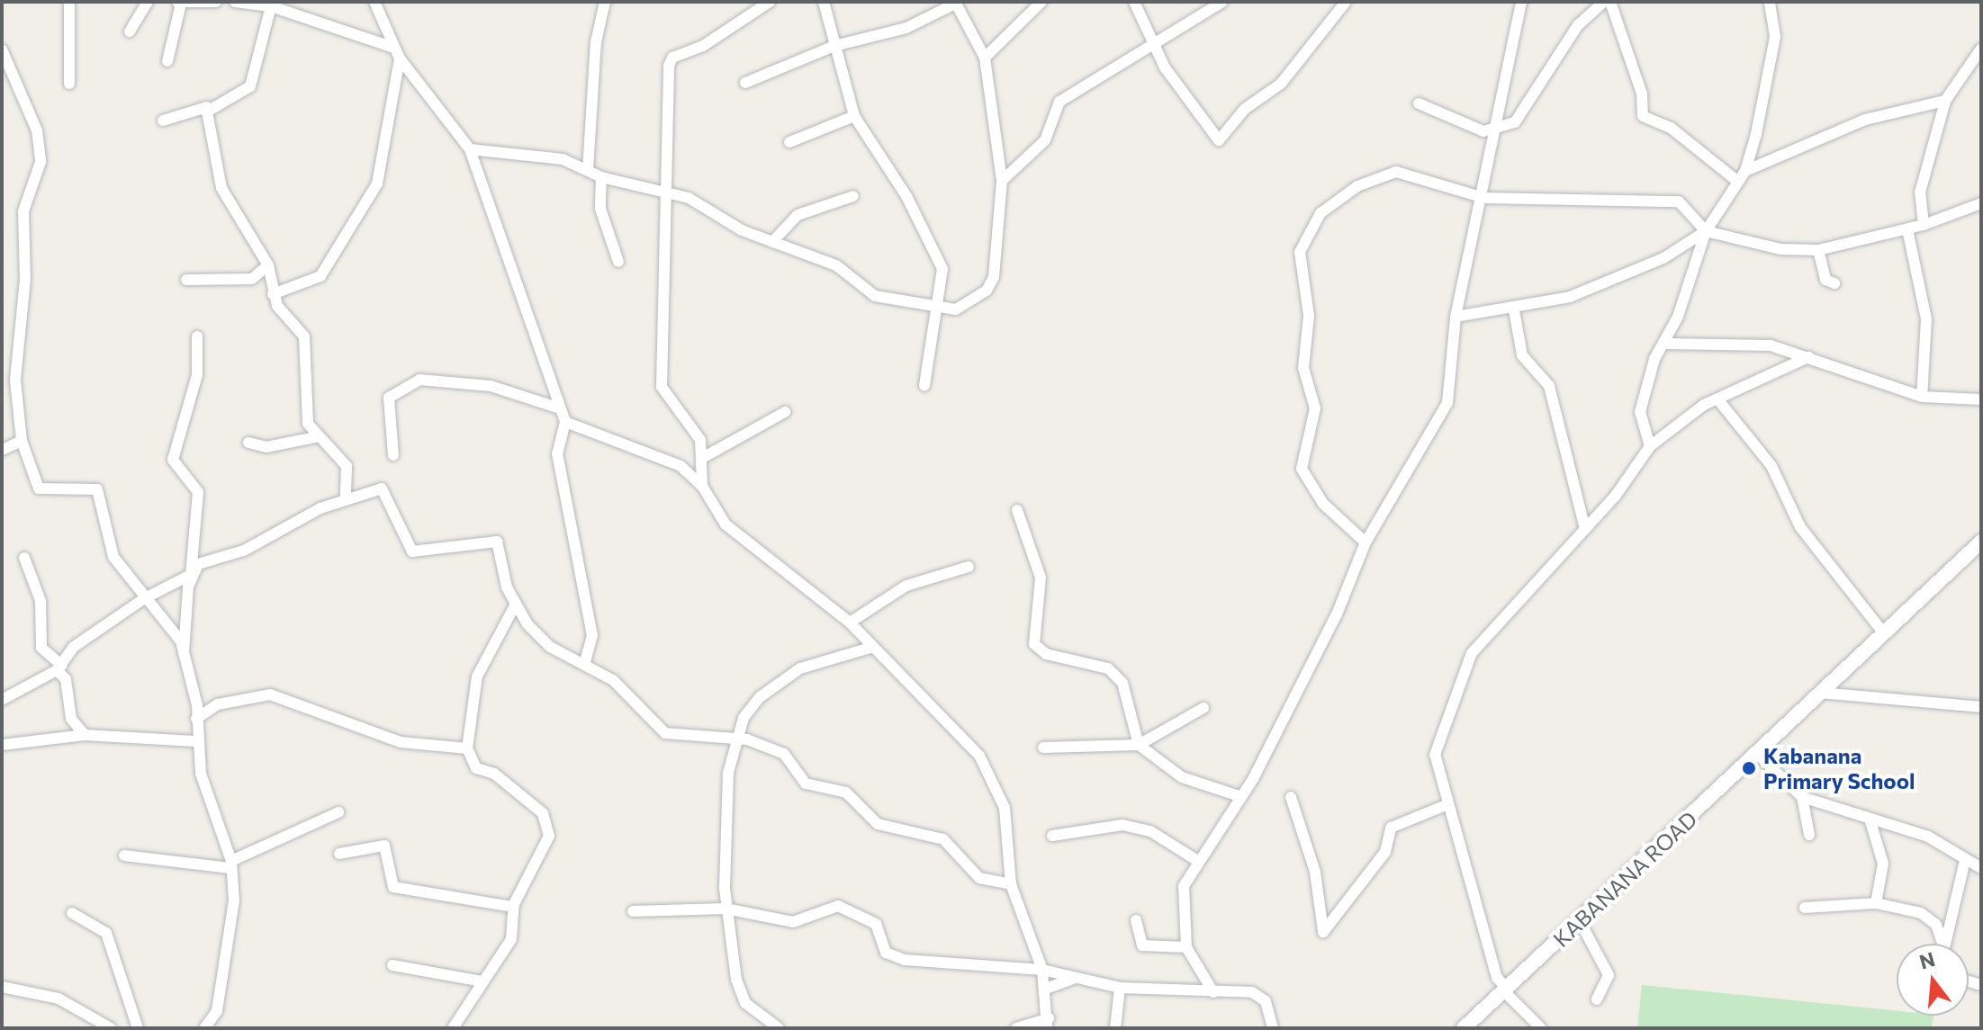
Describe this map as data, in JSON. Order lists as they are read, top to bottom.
{
  "streets": {
    "street": ["KABANANA ROAD"]
  },
  "places": ["Kabanana Primary School"],
  "north": "top"
}
